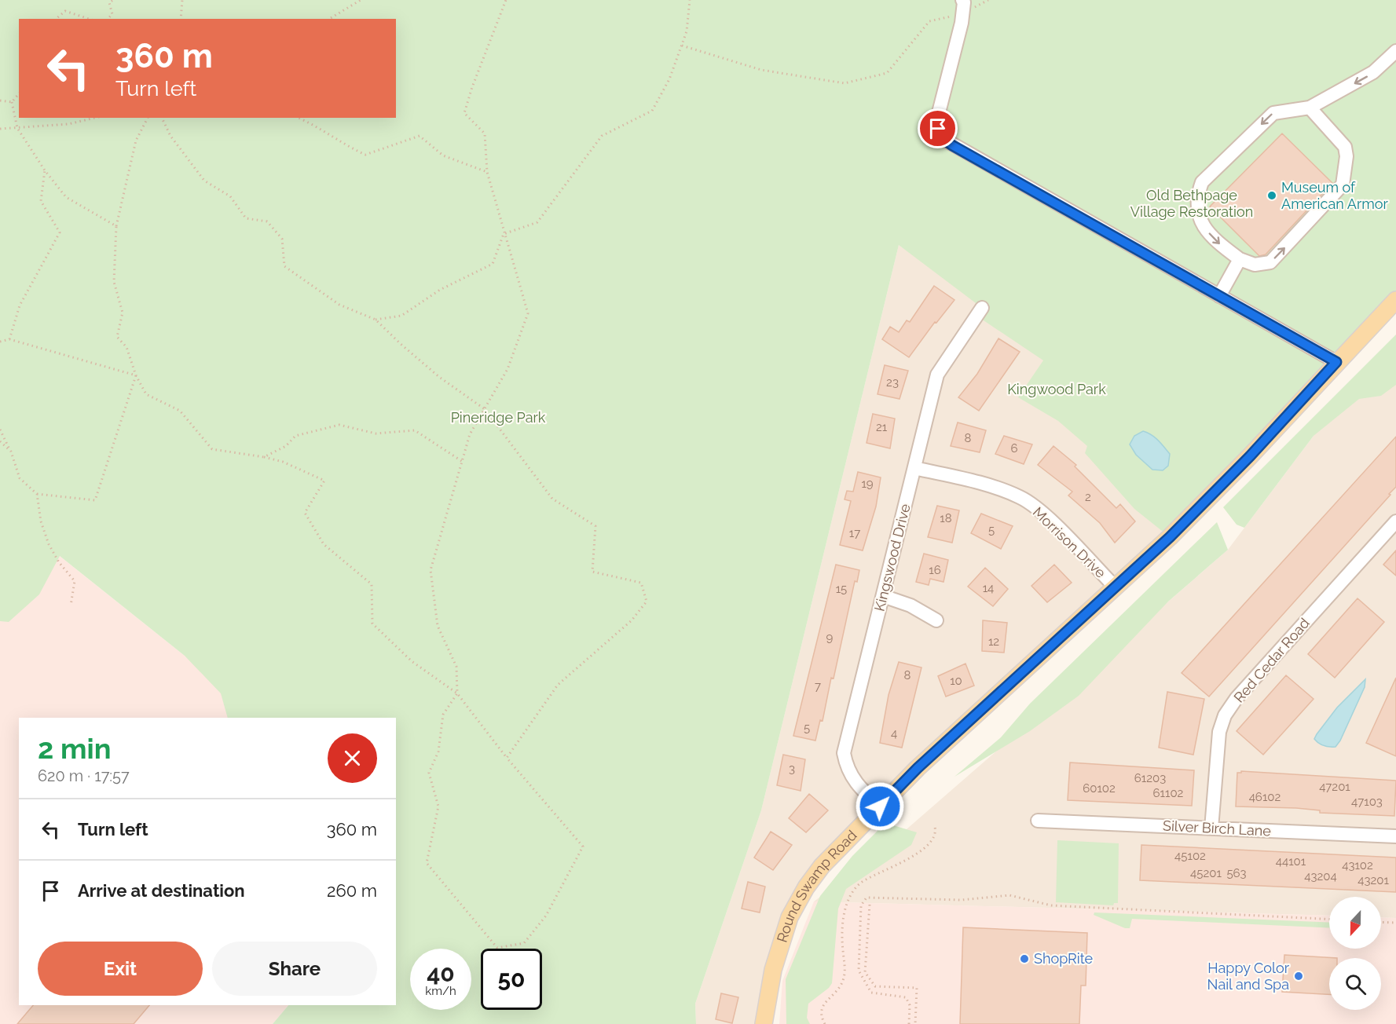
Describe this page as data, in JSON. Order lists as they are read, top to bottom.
{
  "streets": {
    "main road": ["Round Swamp Road"],
    "street": [
      "Morrison Drive",
      "Kingswood Drive",
      "Red Cedar Road",
      "Silver Birch Lane"
    ]
  },
  "crossings": [
    ["Morrison Drive", "Kingswood Drive"],
    ["Morrison Drive", "Round Swamp Road"],
    ["Kingswood Drive", "Round Swamp Road"],
    ["Red Cedar Road", "Silver Birch Lane"]
  ],
  "parks": ["Old Bethpage Village Restoration", "Kingwood Park", "Pineridge Park"],
  "places": ["Museum of American Armor", "ShopRite", "Happy Color Nail and Spa"],
  "house_numbers": [
    "23",
    "21",
    "8",
    "6",
    "19",
    "2",
    "18",
    "5",
    "17",
    "16",
    "14",
    "15",
    "9",
    "12",
    "8",
    "10",
    "7",
    "5",
    "4",
    "3",
    "61203",
    "47201",
    "60102",
    "61102",
    "46102",
    "47103",
    "45102",
    "44101",
    "43102",
    "45201",
    "563",
    "43204",
    "43201"
  ],
  "north": "bottom",
  "page": {
    "turn": ["360 m", "Turn left"],
    "heading": ["2 min", "620 m · 17:57"],
    "list": [
      {
        "name": "Turn left",
        "value": "360 m"
      },
      {
        "name": "Arrive at destination",
        "value": "260 m"
      }
    ],
    "buttons": ["Exit", "Share"],
    "speed": "40 km/h",
    "limit": "50"
  }
}
